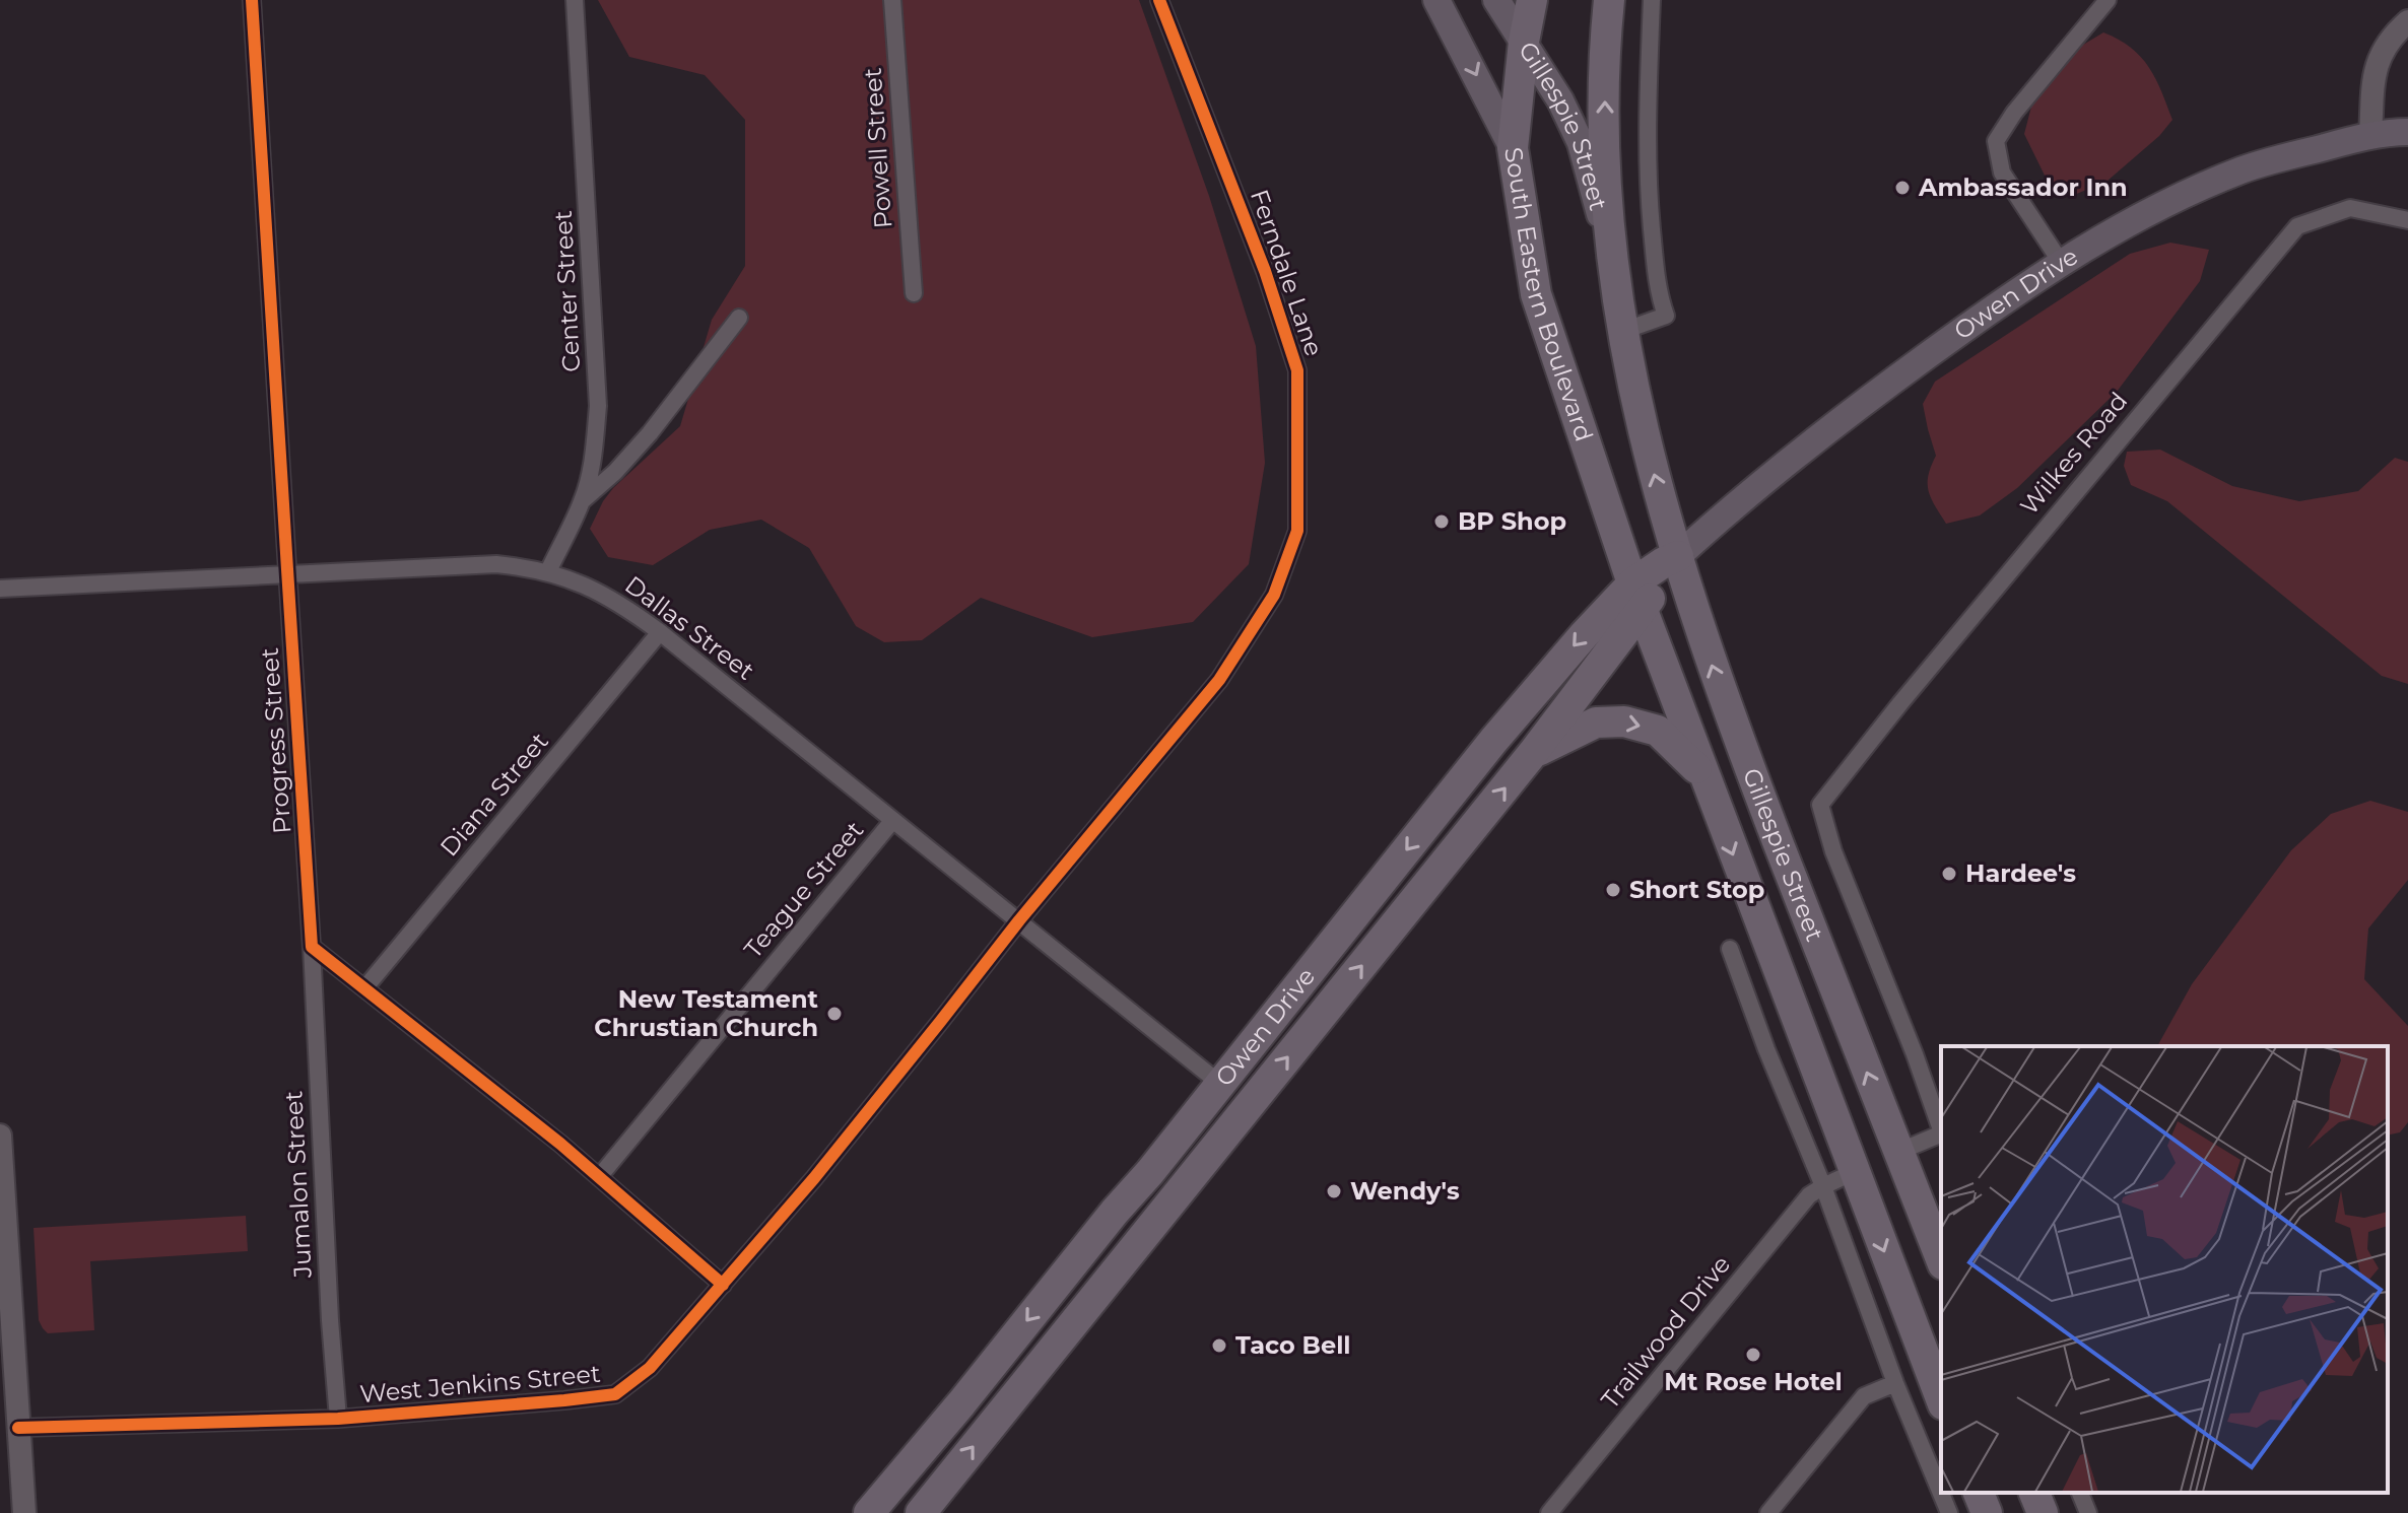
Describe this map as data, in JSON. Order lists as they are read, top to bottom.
{
  "streets": {
    "highway": ["Gillespie Street", "Owen Drive", "South Eastern Boulevard"],
    "street": [
      "Powell Street",
      "Ferndale Lane",
      "Center Street",
      "Wilkes Road",
      "Dallas Street",
      "Progress Street",
      "Diana Street",
      "Teague Street",
      "Jumalon Street",
      "Trailwood Drive",
      "West Jenkins Street"
    ]
  },
  "crossings": [
    ["Gillespie Street", "Owen Drive"],
    ["Gillespie Street", "South Eastern Boulevard"],
    ["Gillespie Street", "Wilkes Road"],
    ["Gillespie Street", "Trailwood Drive"],
    ["Ferndale Lane", "Dallas Street"],
    ["Ferndale Lane", "West Jenkins Street"],
    ["Center Street", "Dallas Street"],
    ["Owen Drive", "South Eastern Boulevard"],
    ["Owen Drive", "Dallas Street"],
    ["Dallas Street", "Progress Street"],
    ["Dallas Street", "Diana Street"],
    ["Dallas Street", "Teague Street"],
    ["Dallas Street", "West Jenkins Street"],
    ["Progress Street", "Jumalon Street"],
    ["Jumalon Street", "West Jenkins Street"]
  ],
  "places": [
    "Ambassador Inn",
    "BP Shop",
    "Hardee's",
    "Short Stop",
    "New Testament Chrustian Church",
    "Wendy's",
    "Taco Bell",
    "Mt Rose Hotel"
  ]
}
